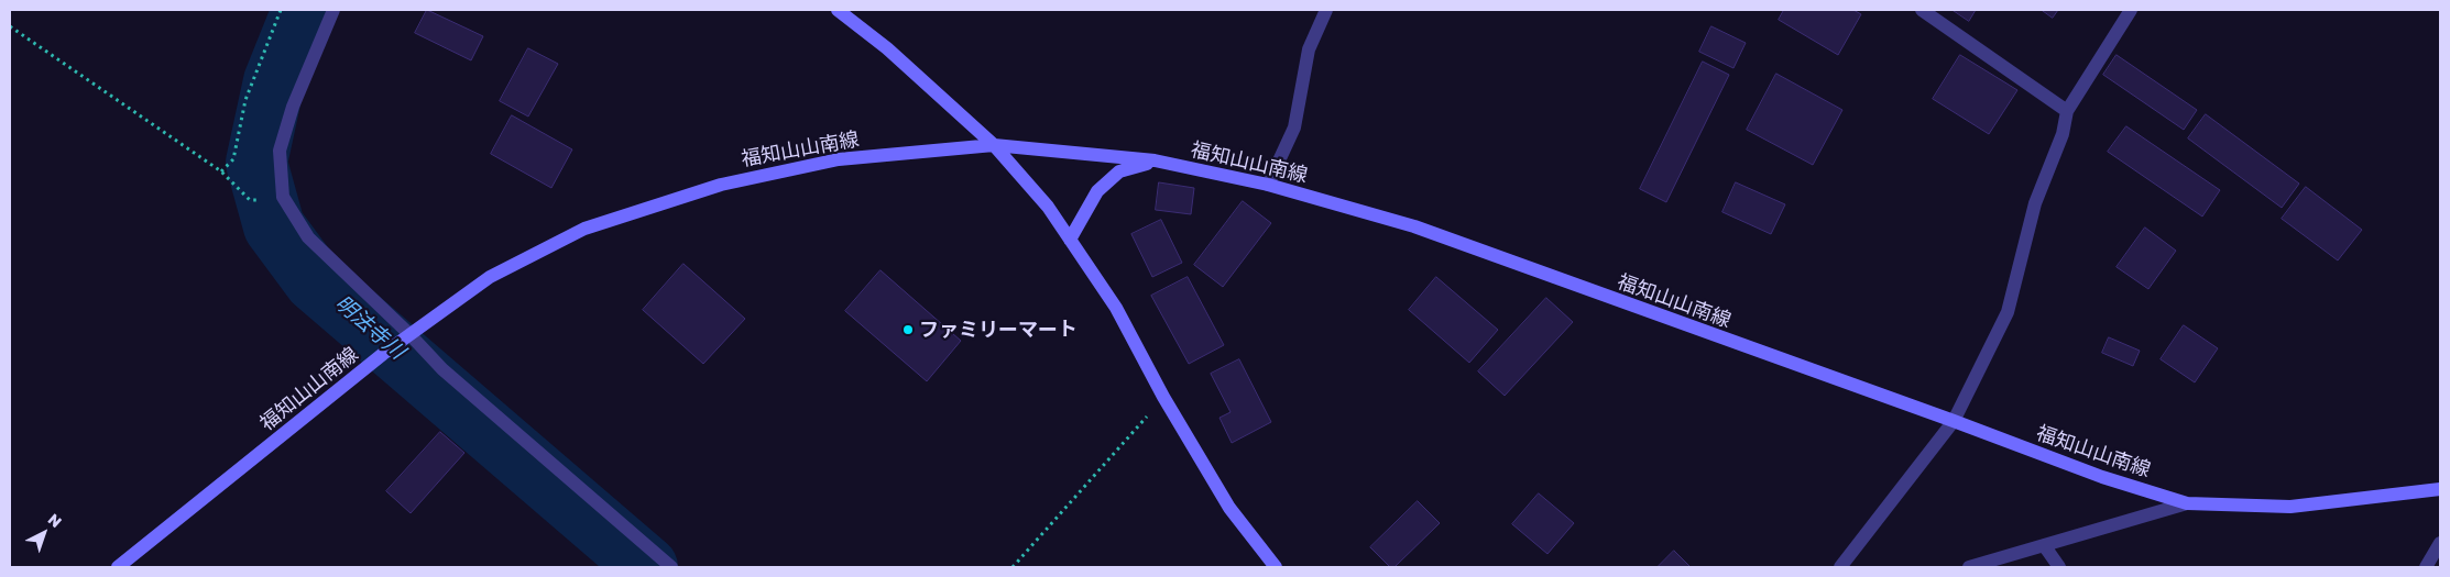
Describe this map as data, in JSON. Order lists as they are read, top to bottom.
{
  "streets": {
    "main road": ["福知山山南線"]
  },
  "water": ["明法寺川"],
  "places": ["ファミリーマート"],
  "north": "top right"
}
